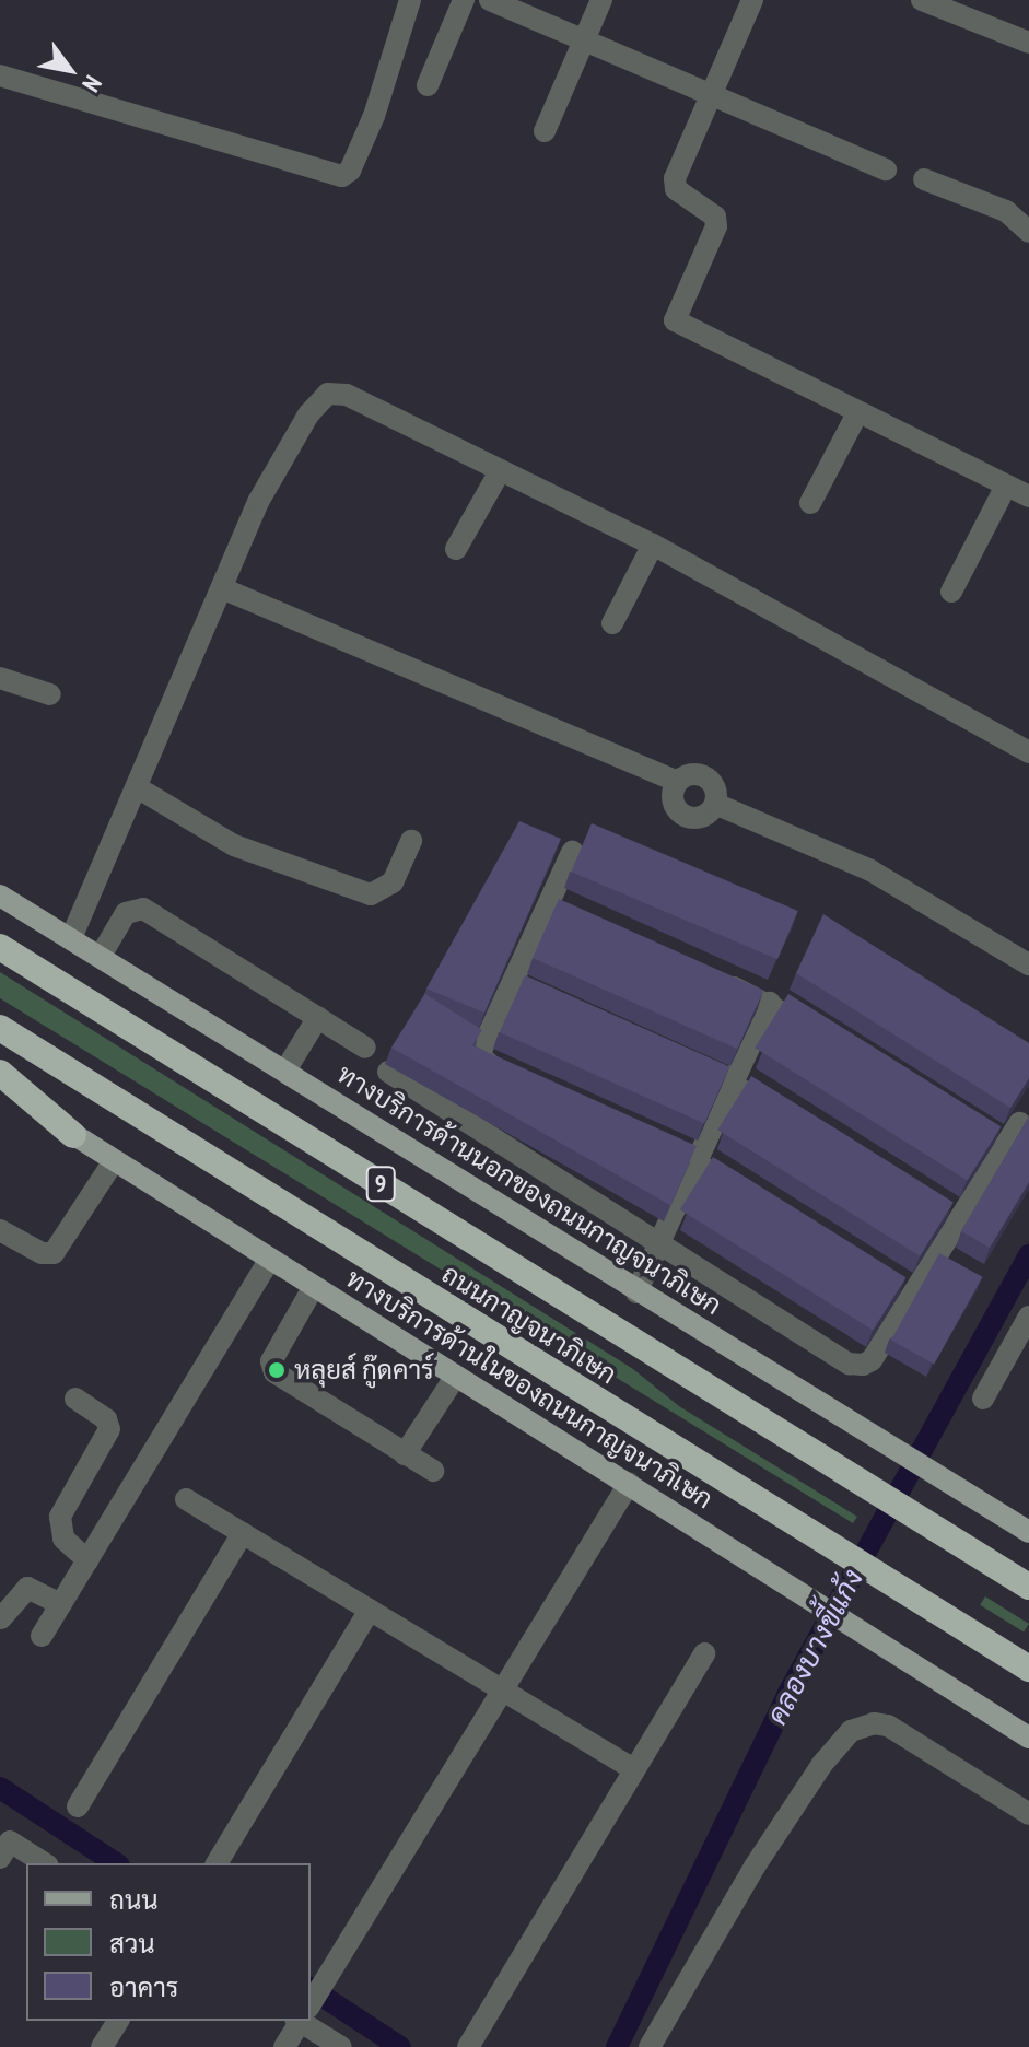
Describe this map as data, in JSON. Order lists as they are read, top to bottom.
{
  "streets": {
    "highway": ["9", "ถนนกาญจนาภิเษก"],
    "main road": ["ทางบริการด้านนอกของถนนกาญจนาภิเษก", "ทางบริการด้านในของถนนกาญจนาภิเษก"]
  },
  "water": ["คลองบางขี้แก้ง"],
  "places": ["หลุยส์ กู๊ดคาร์"],
  "legend": ["ถนน", "สวน", "อาคาร"],
  "north": "bottom right"
}
